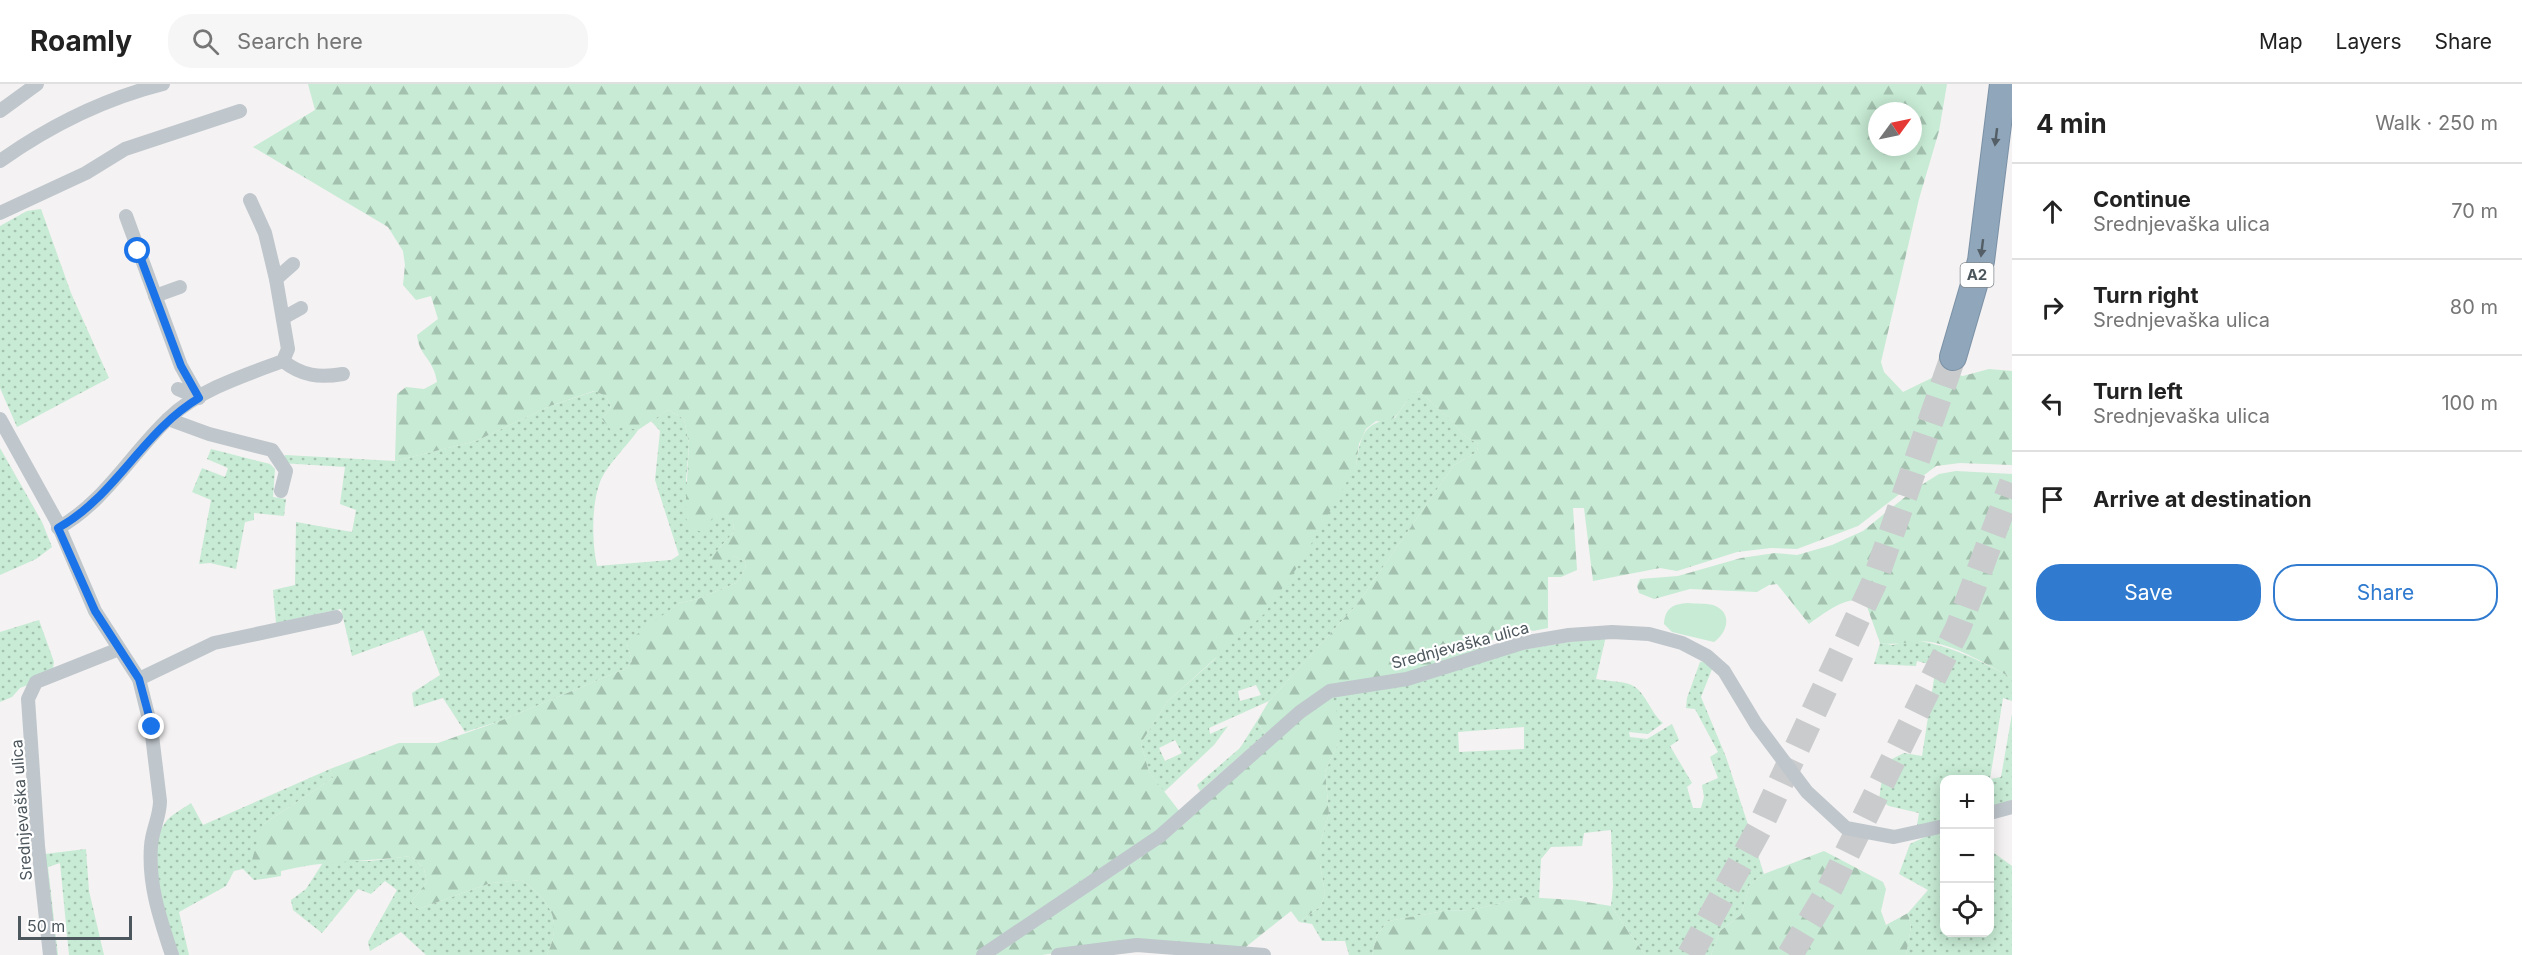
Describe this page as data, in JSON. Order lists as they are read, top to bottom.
{
  "streets": {
    "highway": ["A2"],
    "street": ["Srednjevaška ulica"]
  },
  "scale_bar": "50 m",
  "north": "top right",
  "page": {
    "header": "Roamly",
    "search": "Search here",
    "nav": ["Map", "Layers", "Share"],
    "heading": ["4 min", "Walk · 250 m"],
    "list": [
      ["Continue", "Srednjevaška ulica", "70 m"],
      ["Turn right", "Srednjevaška ulica", "80 m"],
      ["Turn left", "Srednjevaška ulica", "100 m"],
      "Arrive at destination"
    ],
    "buttons": ["Save", "Share"],
    "map_buttons": ["+", "−"],
    "scale": "50 m"
  }
}
